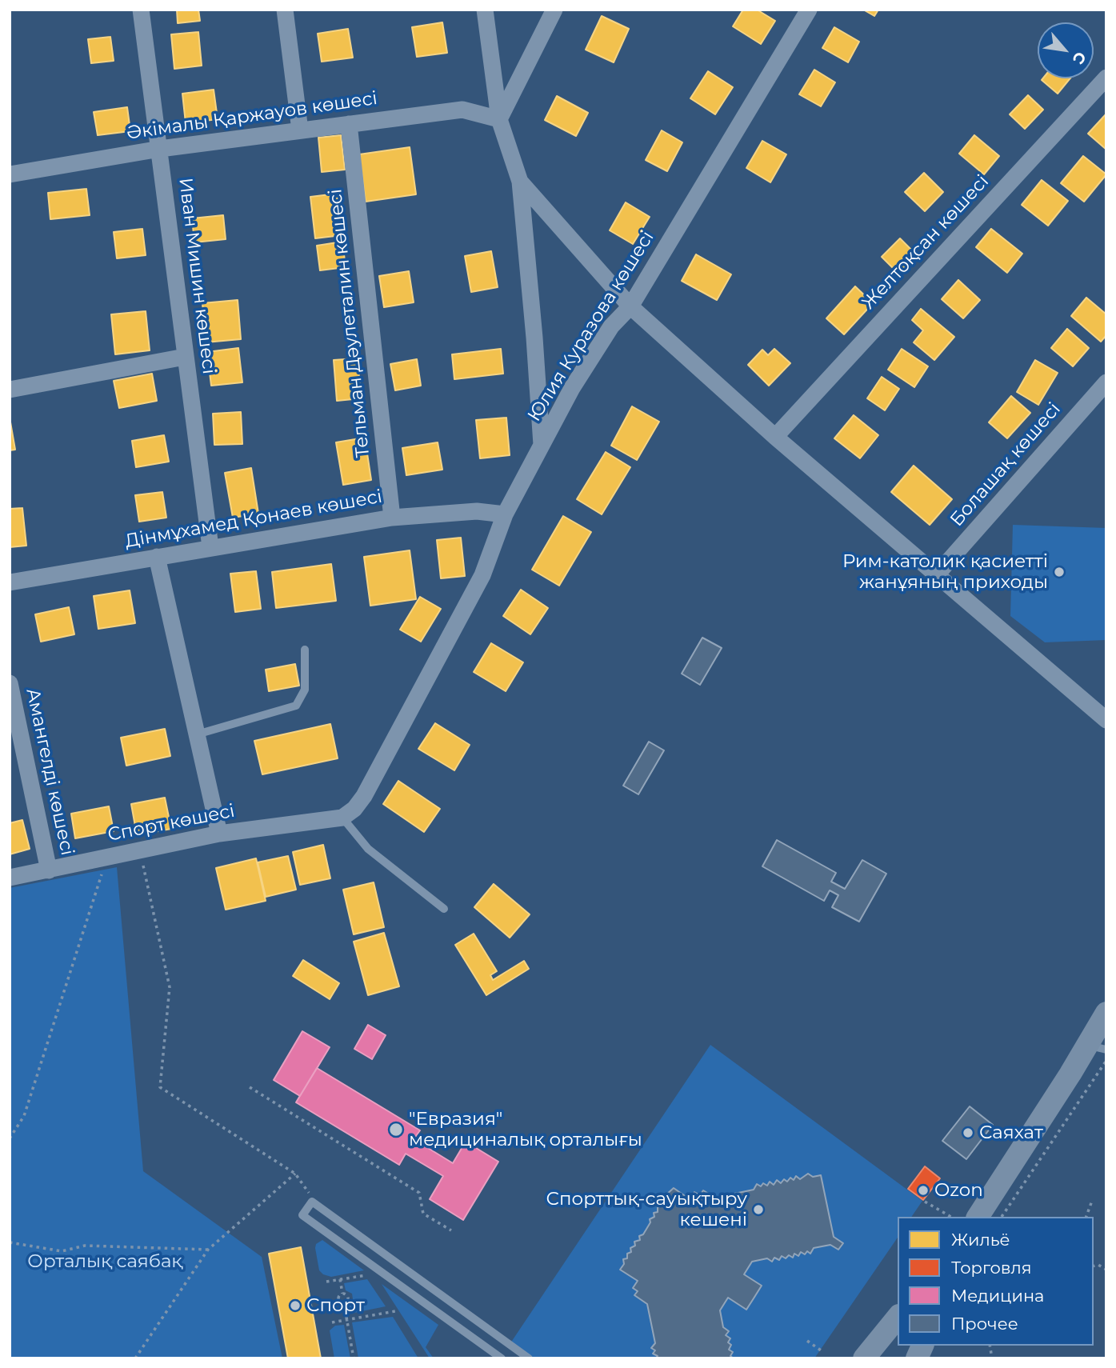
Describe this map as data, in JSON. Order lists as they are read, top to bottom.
{
  "streets": {
    "street": [
      "Әкімалы Қаржауов көшесі",
      "Желтоқсан көшесі",
      "Иван Мишин көшесі",
      "Тельман Дәулеталин көшесі",
      "Юлия Куразова көшесі",
      "Болашақ көшесі",
      "Дінмұхамед Қонаев көшесі",
      "Амангелді көшесі",
      "Спорт көшесі"
    ]
  },
  "crossings": [
    ["Әкімалы Қаржауов көшесі", "Иван Мишин көшесі"],
    ["Әкімалы Қаржауов көшесі", "Тельман Дәулеталин көшесі"],
    ["Иван Мишин көшесі", "Дінмұхамед Қонаев көшесі"],
    ["Тельман Дәулеталин көшесі", "Дінмұхамед Қонаев көшесі"],
    ["Юлия Куразова көшесі", "Дінмұхамед Қонаев көшесі"],
    ["Юлия Куразова көшесі", "Спорт көшесі"],
    ["Амангелді көшесі", "Спорт көшесі"]
  ],
  "parks": ["Орталық саябақ"],
  "places": [
    "Рим-католик қасиетті жанұяның приходы",
    "\"Евразия\" медициналық орталығы",
    "Саяхат",
    "Ozon",
    "Спорттық-сауықтыру кешені",
    "Спорт"
  ],
  "legend": [
    "Жильё",
    "Торговля",
    "Медицина",
    "Прочее"
  ],
  "north": "bottom right"
}
